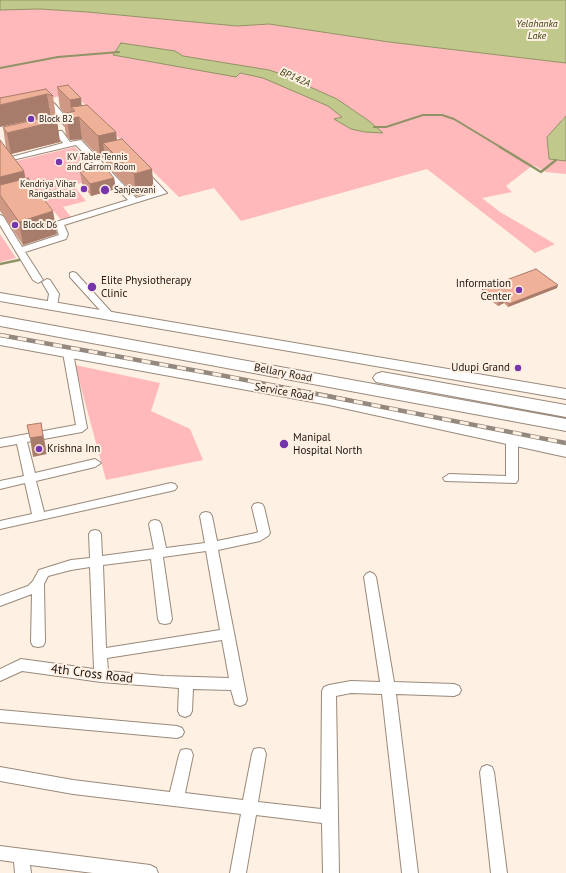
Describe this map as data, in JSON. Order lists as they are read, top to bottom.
{
  "streets": {
    "highway": ["Bellary Road"],
    "main road": ["Service Road"],
    "street": ["4th Cross Road"]
  },
  "water": ["Yelahanka Lake", "BP142A"],
  "places": [
    "Block B2",
    "KV Table Tennis and Carrom Room",
    "Kendriya Vihar Rangasthala",
    "Sanjeevani",
    "Block D6",
    "Elite Physiotherapy Clinic",
    "Information Center",
    "Udupi Grand",
    "Manipal Hospital North",
    "Krishna Inn"
  ]
}
